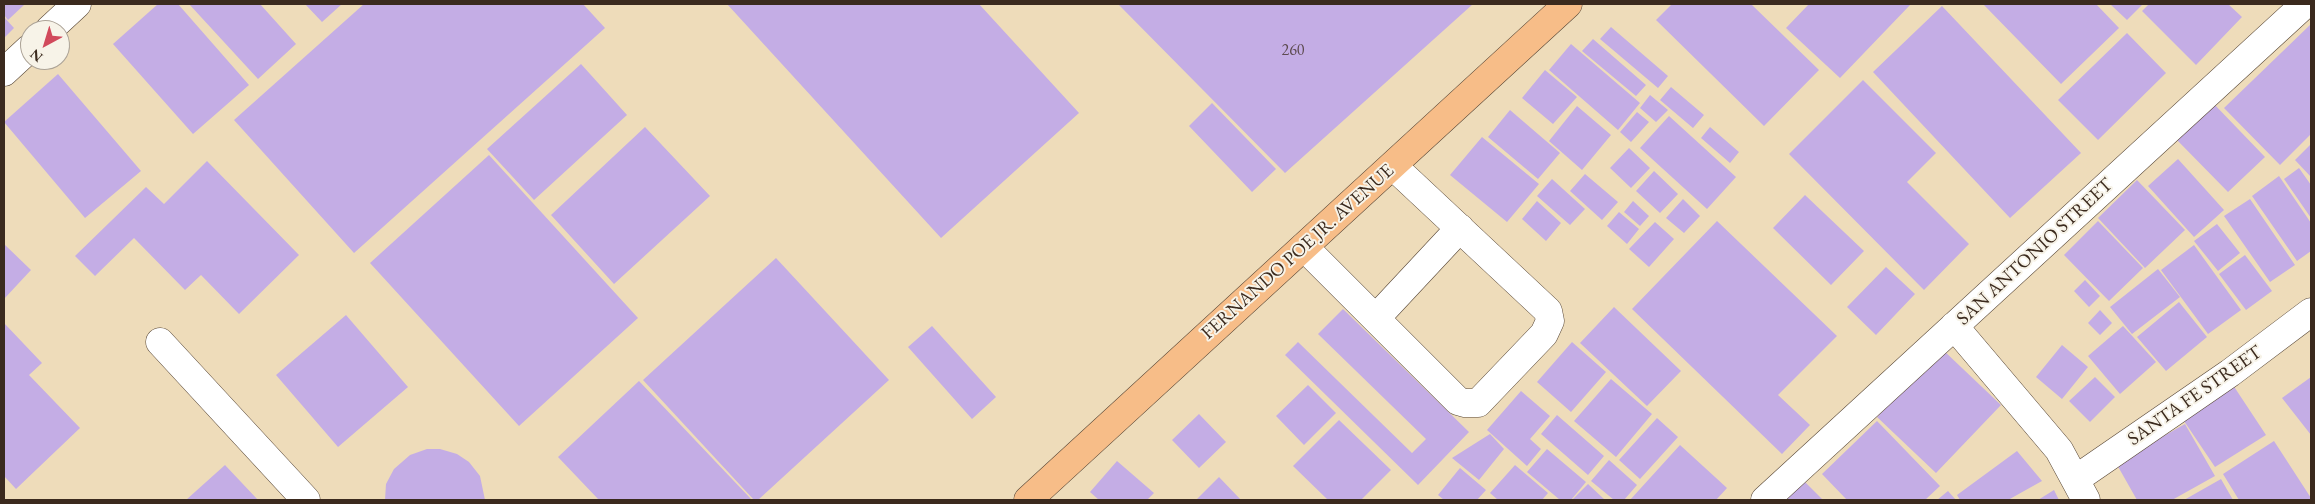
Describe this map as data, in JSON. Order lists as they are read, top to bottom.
{
  "streets": {
    "main road": ["FERNANDO POE JR. AVENUE"],
    "street": ["SAN ANTONIO STREET", "SANTA FE STREET"]
  },
  "house_numbers": ["260"],
  "north": "bottom left"
}
